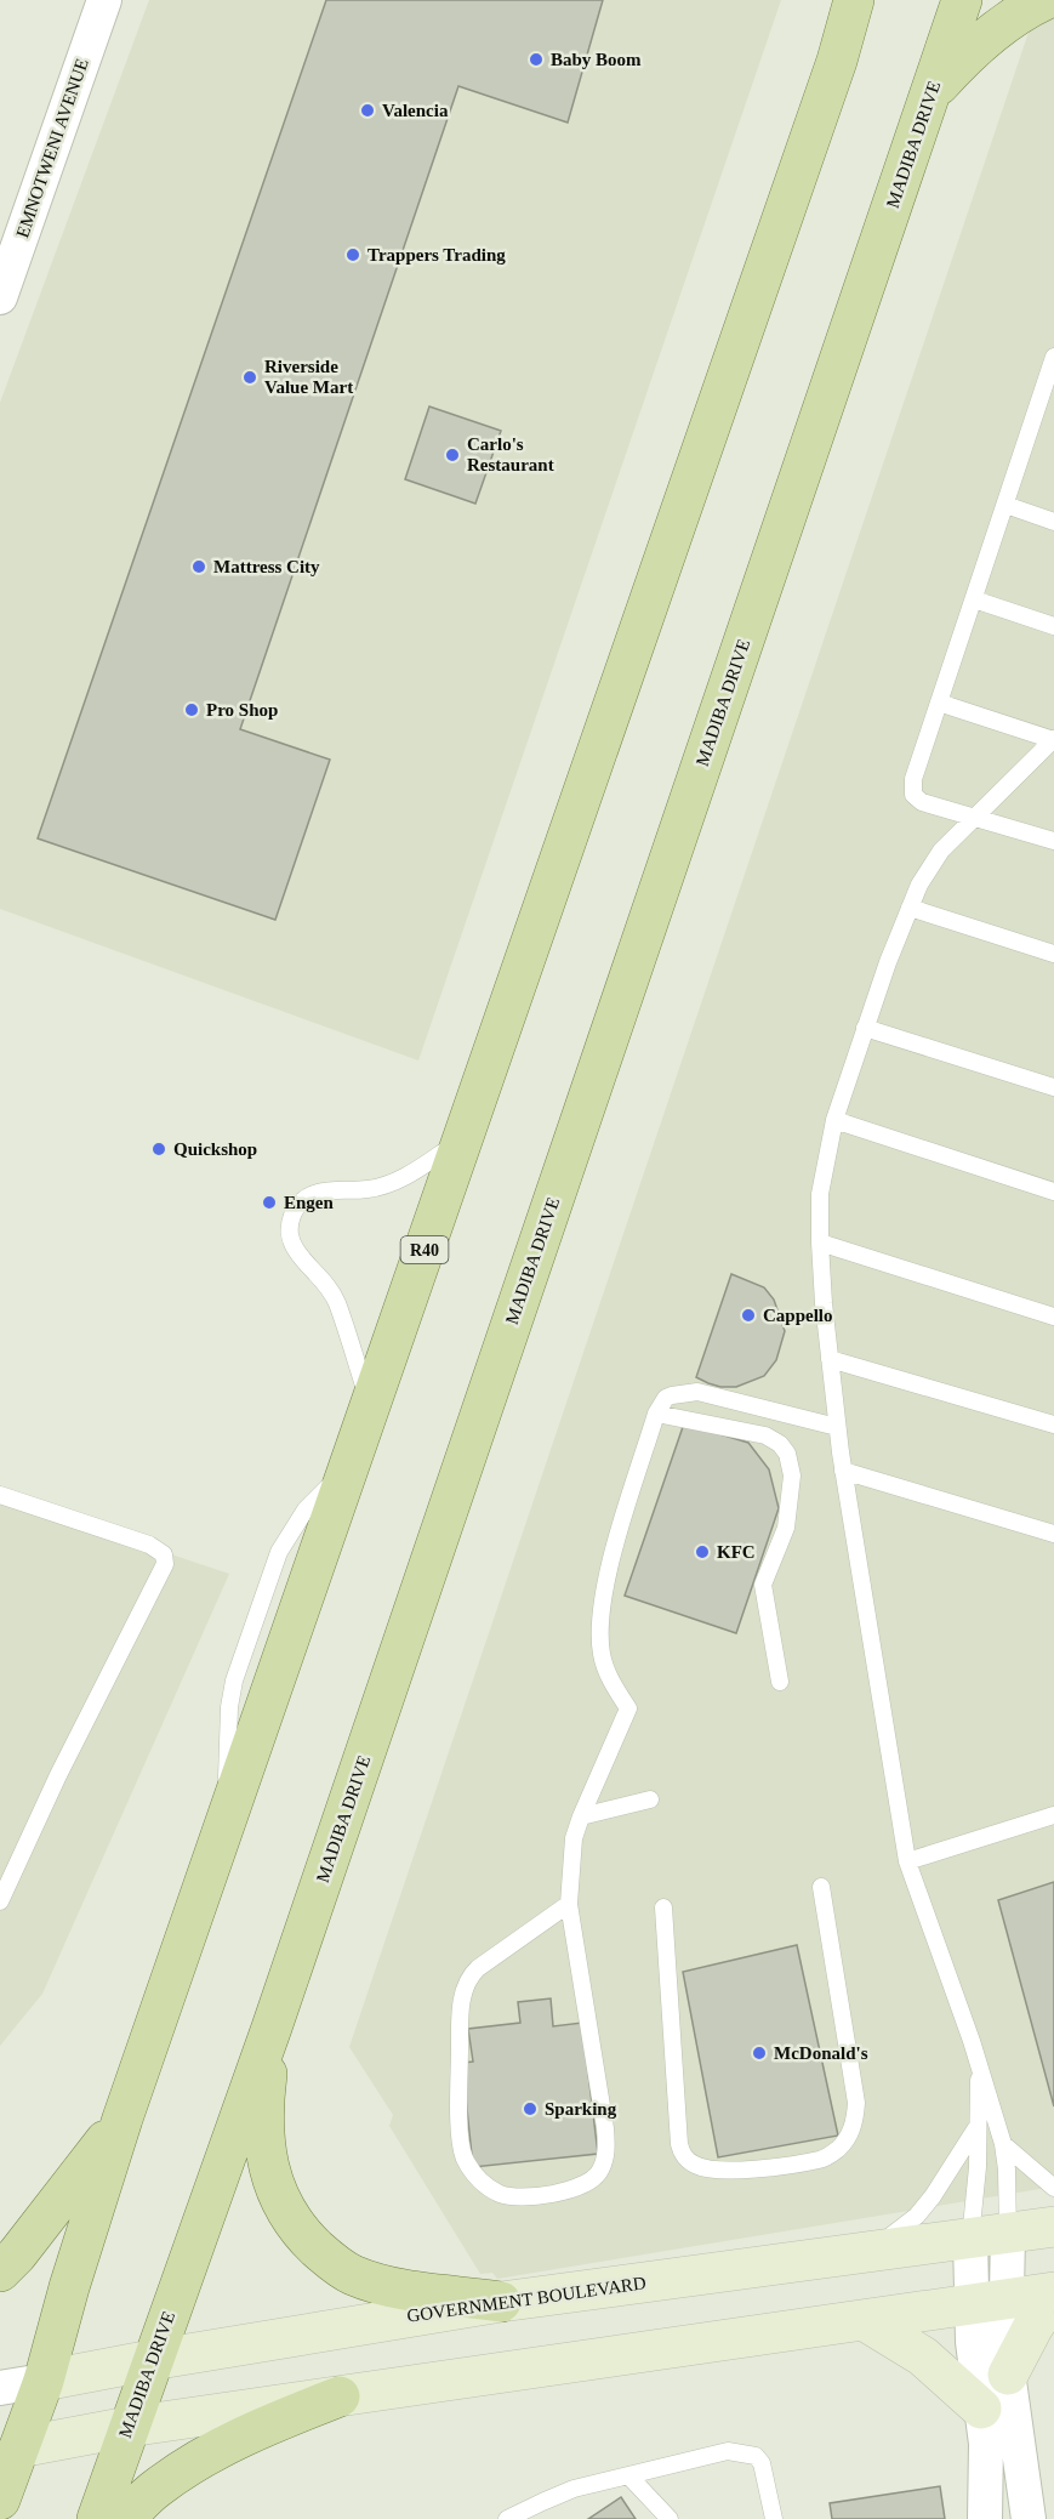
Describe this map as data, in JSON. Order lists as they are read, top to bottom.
{
  "streets": {
    "main road": ["MADIBA DRIVE", "R40"],
    "street": ["EMNOTWENI AVENUE", "GOVERNMENT BOULEVARD"]
  },
  "crossings": [
    ["MADIBA DRIVE", "GOVERNMENT BOULEVARD"],
    ["R40", "GOVERNMENT BOULEVARD"]
  ],
  "places": [
    "Baby Boom",
    "Valencia",
    "Trappers Trading",
    "Riverside Value Mart",
    "Carlo's Restaurant",
    "Mattress City",
    "Pro Shop",
    "Quickshop",
    "Engen",
    "Cappello",
    "KFC",
    "McDonald's",
    "Sparking"
  ]
}
